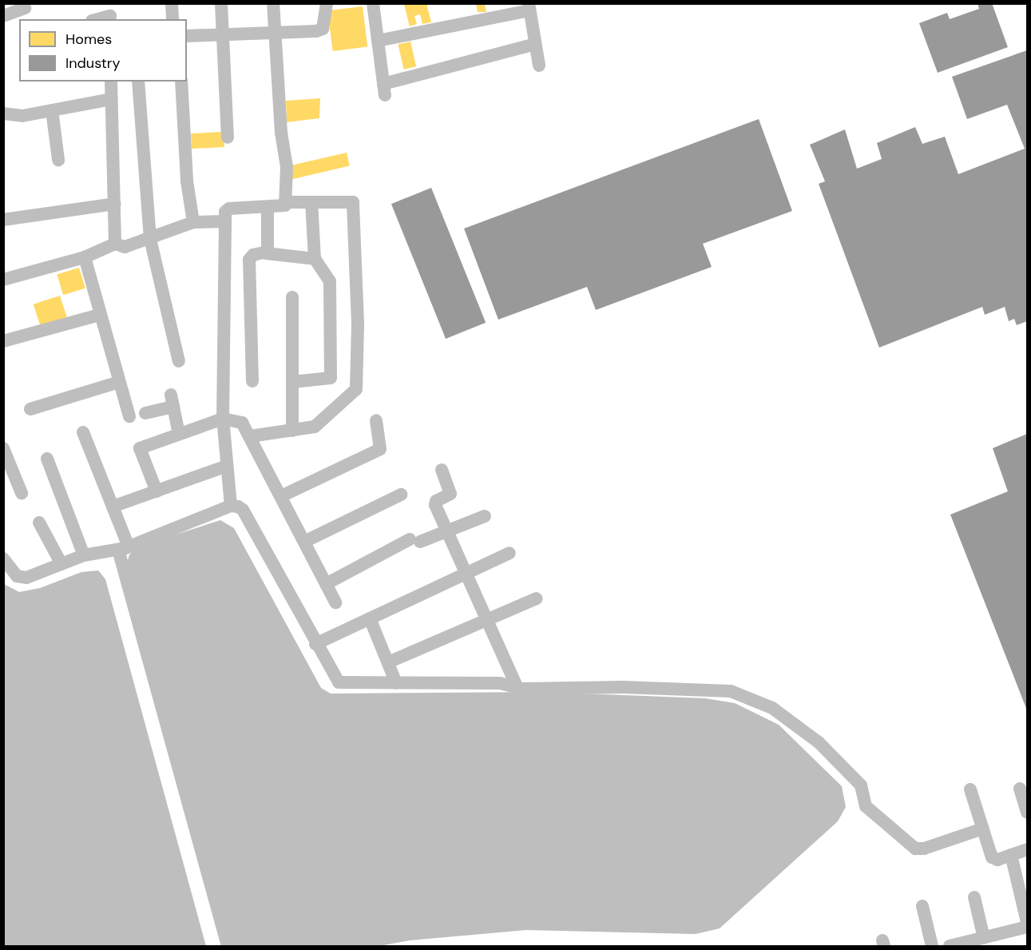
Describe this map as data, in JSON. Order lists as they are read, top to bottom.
{
  "legend": ["Homes", "Industry"]
}
